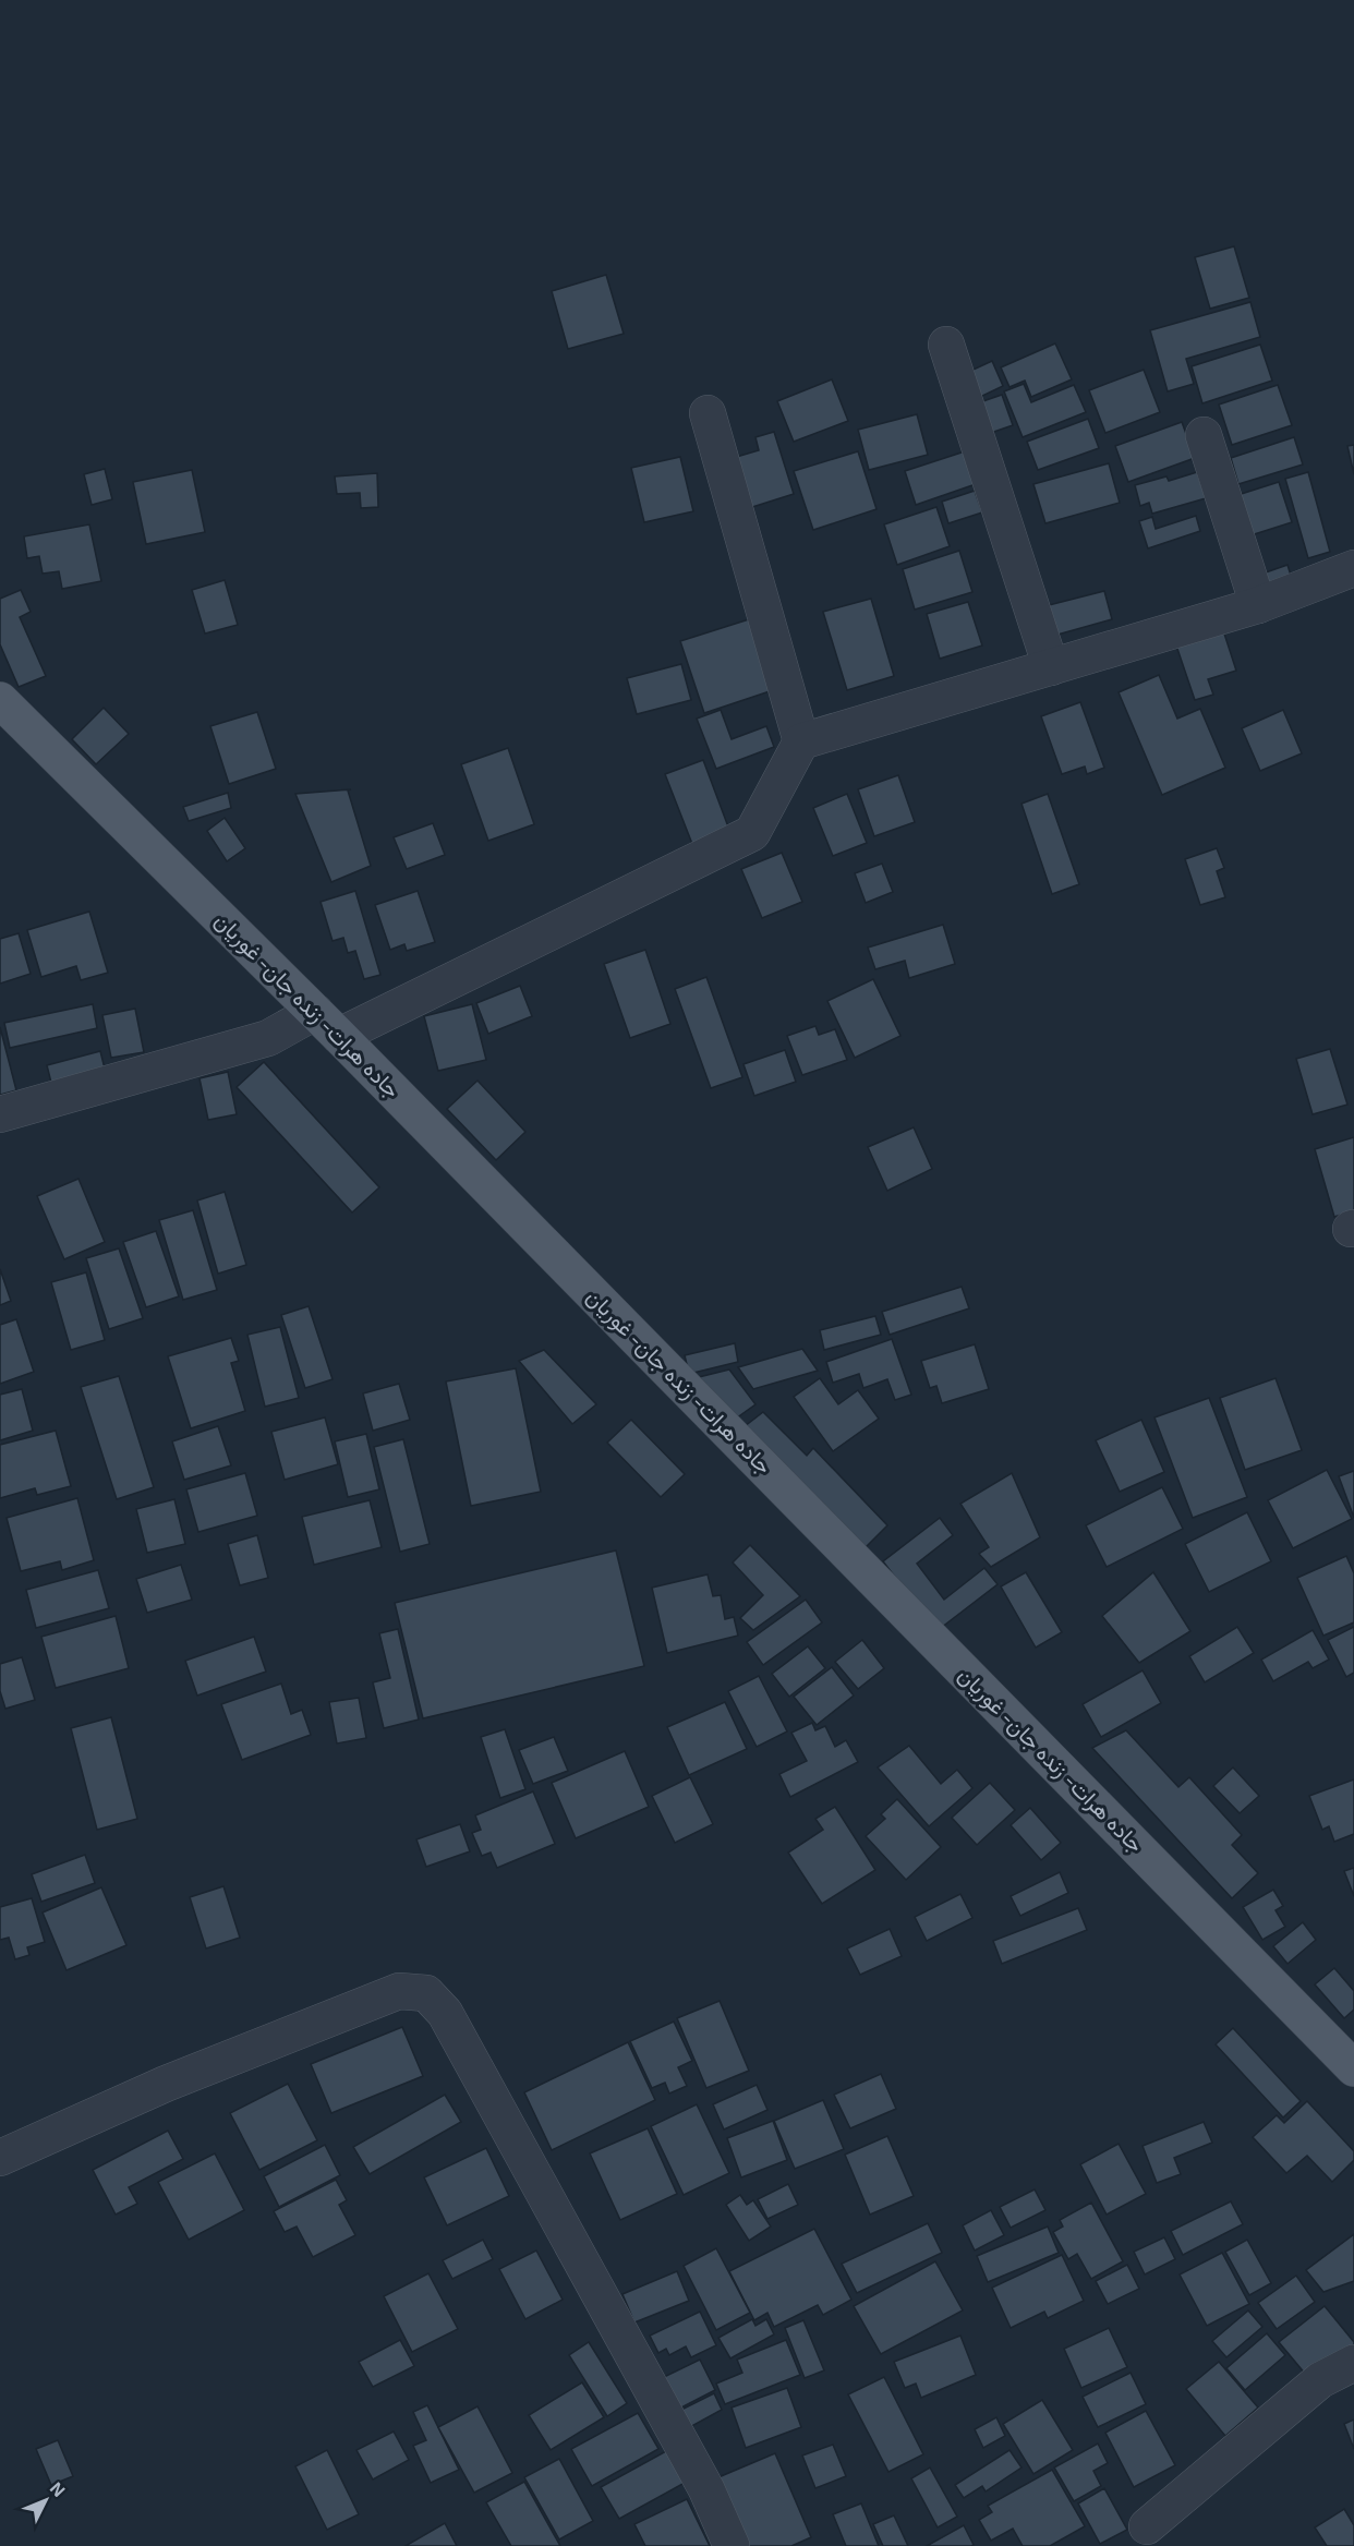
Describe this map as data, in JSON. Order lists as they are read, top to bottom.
{
  "streets": {
    "main road": ["جاده هرات- زنده جان- غوریان"]
  },
  "north": "top right"
}
